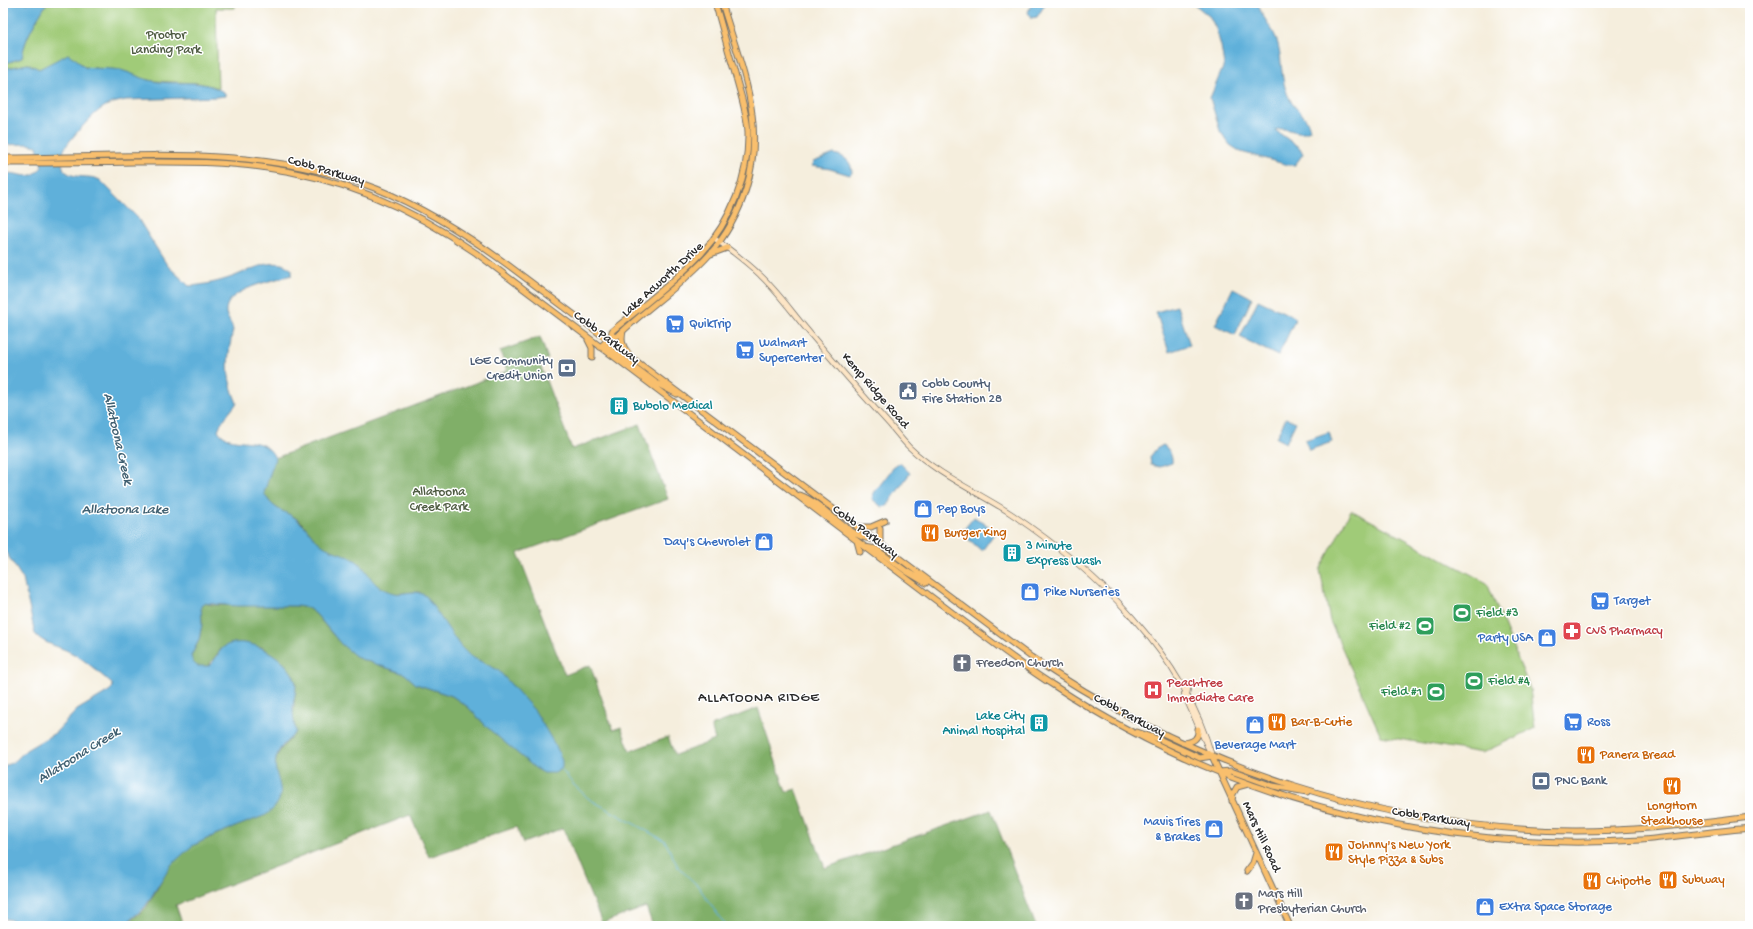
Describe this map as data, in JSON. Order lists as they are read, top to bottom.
{
  "streets": {
    "main road": ["Cobb Parkway", "Lake Acworth Drive", "Mars Hill Road"],
    "street": ["Kemp Ridge Road"]
  },
  "crossings": [
    ["Cobb Parkway", "Lake Acworth Drive"],
    ["Cobb Parkway", "Mars Hill Road"],
    ["Lake Acworth Drive", "Kemp Ridge Road"]
  ],
  "districts": ["ALLATOONA RIDGE"],
  "water": ["Allatoona Creek", "Allatoona Lake"],
  "parks": ["Proctor Landing Park", "Allatoona Creek Park"],
  "places": {
    "supermarket": [
      "QuikTrip",
      "Walmart Supercenter",
      "Target",
      "Ross"
    ],
    "bank": ["LGE Community Credit Union", "PNC Bank"],
    "public building": ["Cobb County Fire Station 28"],
    "building": ["Bubolo Medical", "3 Minute Express Wash", "Lake City Animal Hospital"],
    "shop": [
      "Pep Boys",
      "Day's Chevrolet",
      "Pike Nurseries",
      "Party USA",
      "Beverage Mart",
      "Mavis Tires & Brakes",
      "Extra Space Storage"
    ],
    "restaurant": [
      "Burger King",
      "Bar-B-Cutie",
      "Panera Bread",
      "LongHorn Steakhouse",
      "Johnny's New York Style Pizza & Subs",
      "Subway",
      "Chipotle"
    ],
    "sports": [
      "Field #3",
      "Field #2",
      "Field #4",
      "Field #1"
    ],
    "pharmacy": ["CVS Pharmacy"],
    "church": ["Freedom Church", "Mars Hill Presbyterian Church"],
    "hospital": ["Peachtree Immediate Care"]
  }
}
